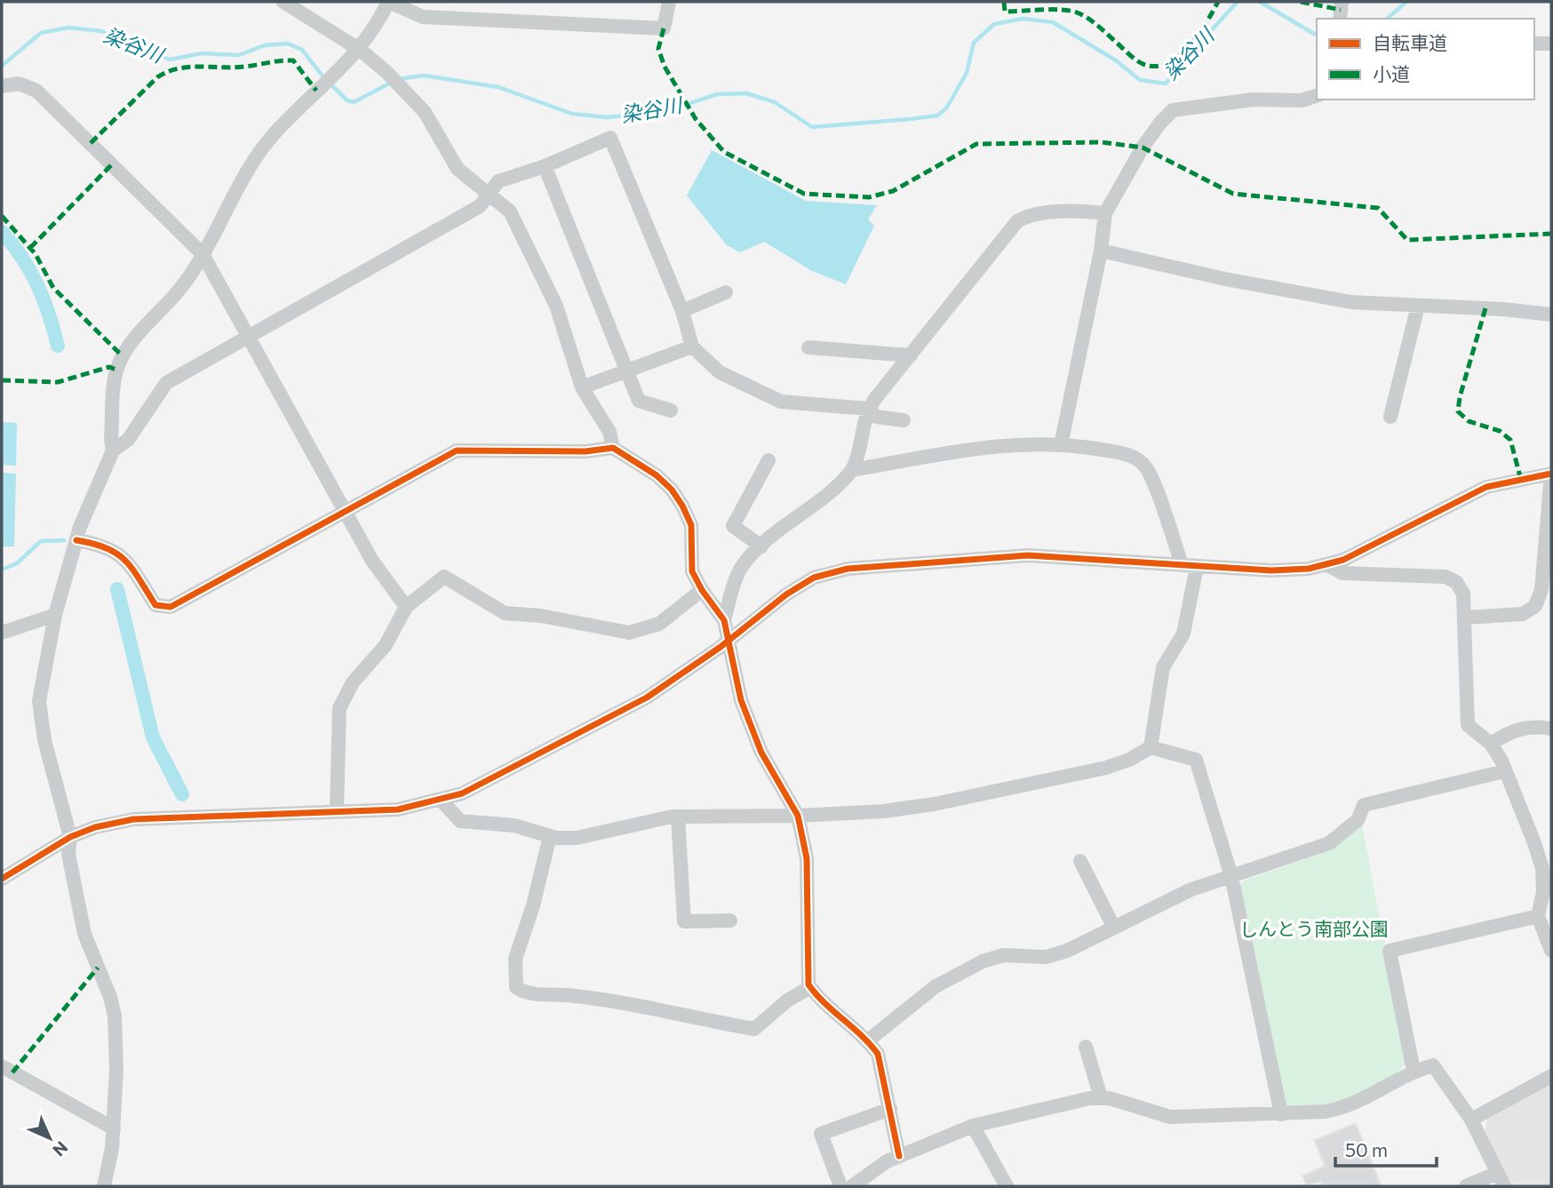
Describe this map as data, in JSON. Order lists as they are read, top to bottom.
{
  "water": ["染谷川"],
  "parks": ["しんとう南部公園"],
  "legend": ["自転車道", "小道"],
  "scale_bar": "50 m",
  "north": "bottom right"
}
